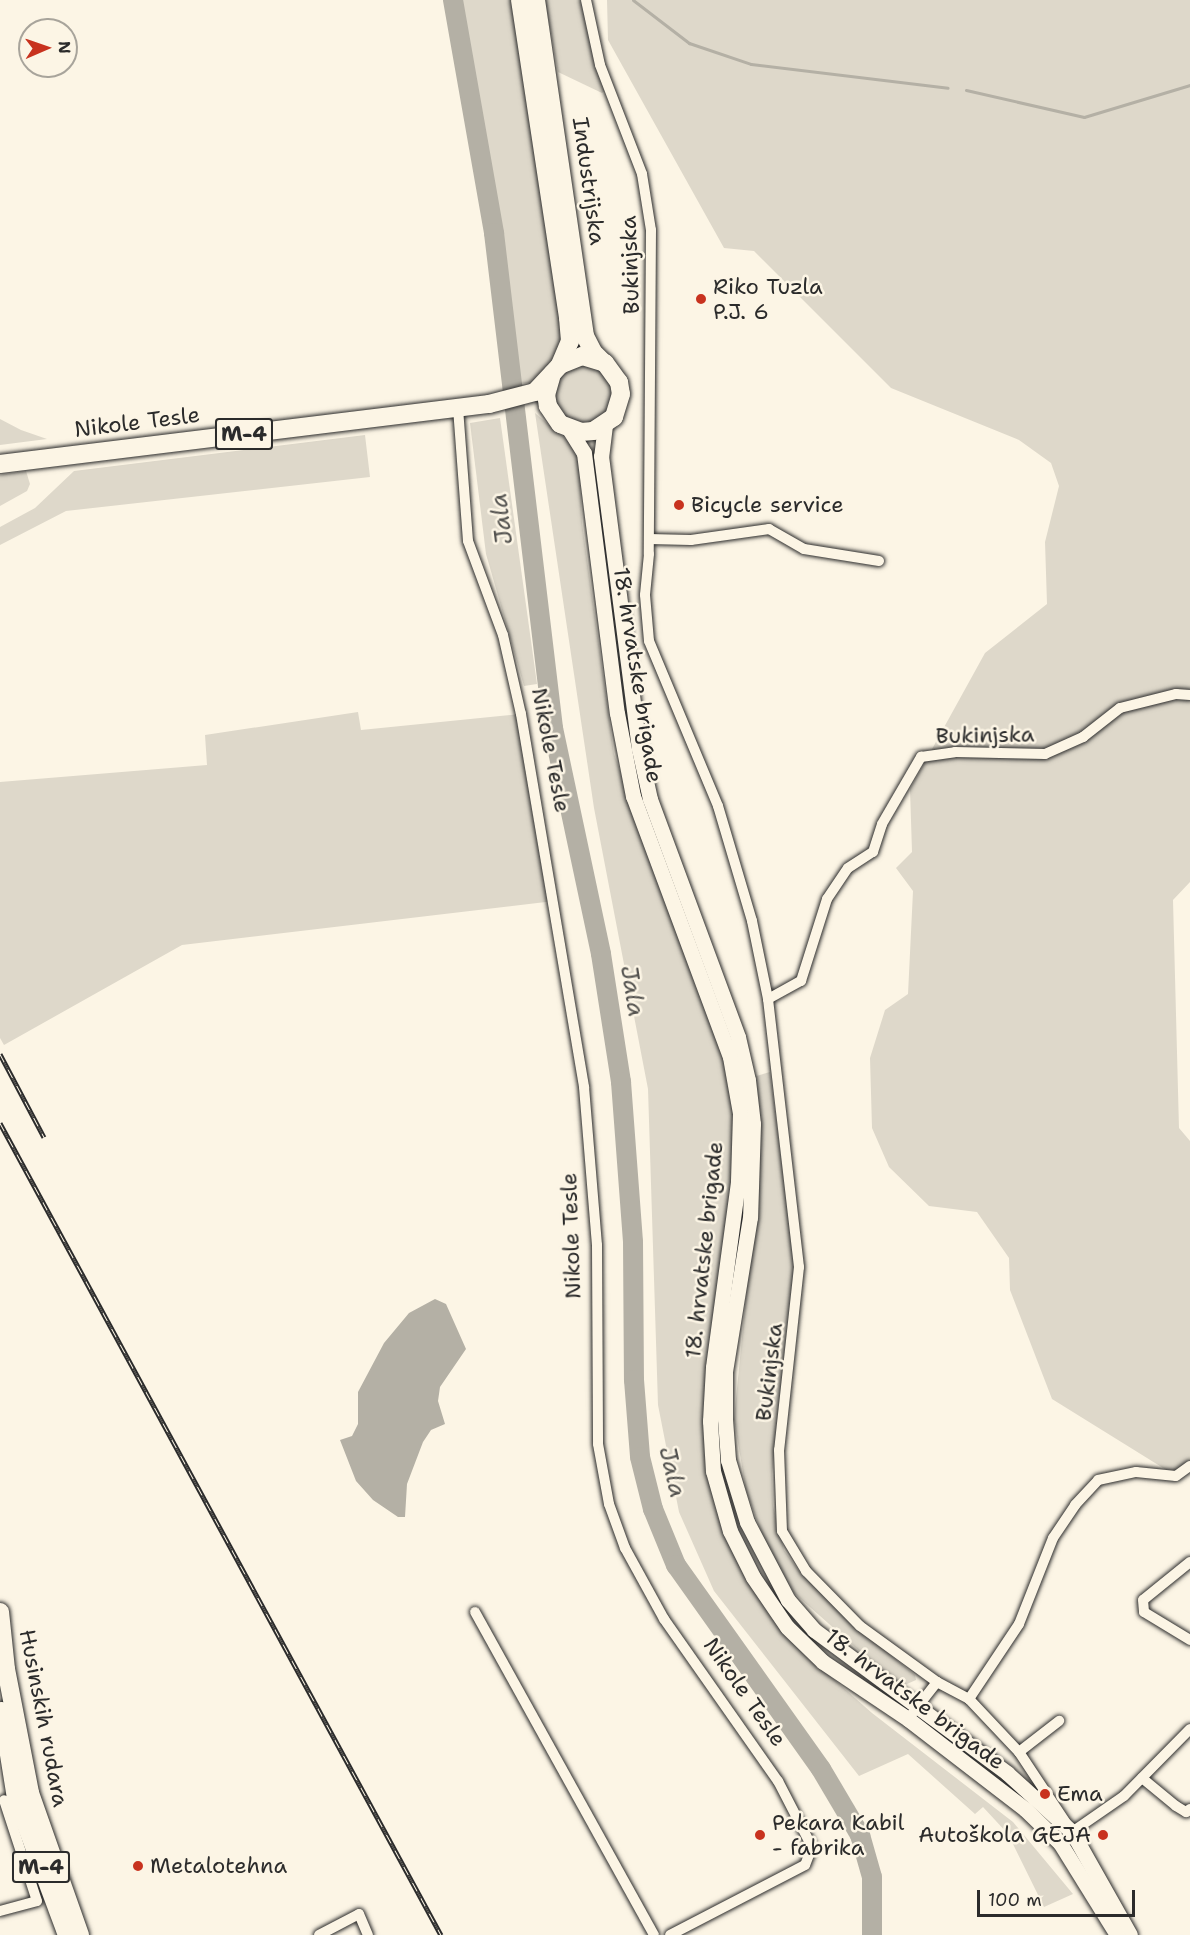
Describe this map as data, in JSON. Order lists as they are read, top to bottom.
{
  "streets": {
    "main road": [
      "Industrijska",
      "Nikole Tesle",
      "M-4",
      "18. hrvatske brigade",
      "Husinskih rudara"
    ],
    "street": ["Bukinjska"]
  },
  "crossings": [
    ["Industrijska", "Nikole Tesle"],
    ["Industrijska", "M-4"],
    ["Industrijska", "18. hrvatske brigade"],
    ["Bukinjska", "18. hrvatske brigade"],
    ["Nikole Tesle", "M-4"],
    ["Nikole Tesle", "18. hrvatske brigade"],
    ["M-4", "18. hrvatske brigade"]
  ],
  "water": ["Jala"],
  "places": [
    "Riko Tuzla P.J. 6",
    "Bicycle service",
    "Ema",
    "Pekara Kabil - fabrika",
    "Autoškola GEJA",
    "Metalotehna"
  ],
  "scale_bar": "100 m",
  "north": "right"
}
